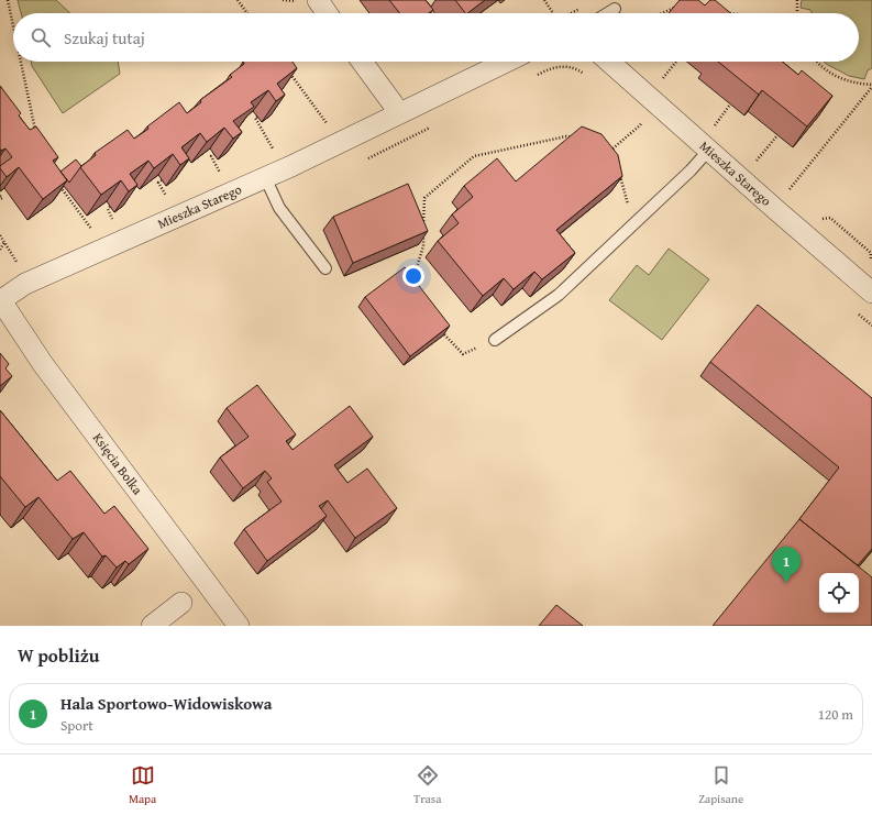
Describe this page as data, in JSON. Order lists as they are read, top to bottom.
{
  "streets": {
    "street": ["Mieszka Starego", "Księcia Bolka"]
  },
  "crossings": [
    ["Mieszka Starego", "Księcia Bolka"]
  ],
  "page": {
    "search": "Szukaj tutaj",
    "pins": "1",
    "heading": "W pobliżu",
    "list": [
      {
        "mark": "1",
        "name": "Hala Sportowo-Widowiskowa",
        "note": "Sport",
        "value": "120 m"
      }
    ],
    "nav": ["Mapa", "Trasa", "Zapisane"]
  }
}
